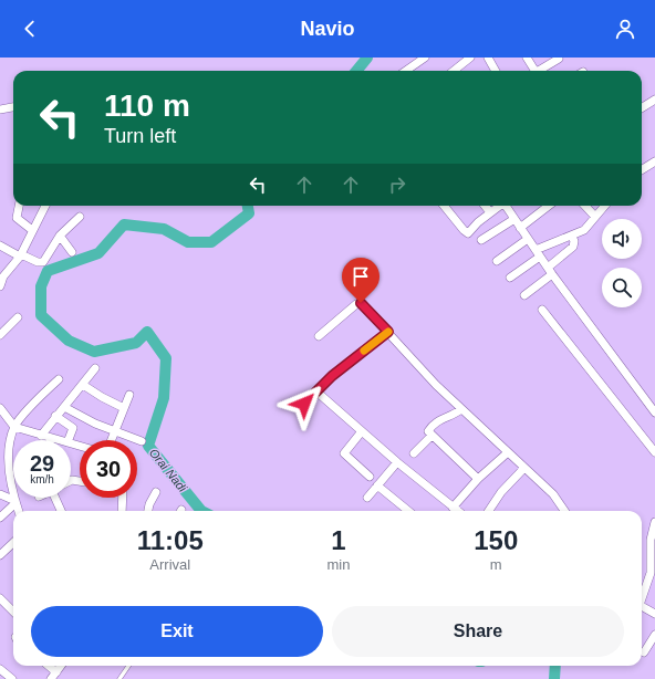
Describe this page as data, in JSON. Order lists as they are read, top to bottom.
{
  "water": ["Orai Nadi"],
  "page": {
    "header": "Navio",
    "turn": ["110 m", "Turn left"],
    "speed": "29 km/h",
    "limit": "30",
    "eta": [
      "11:05",
      "Arrival",
      "1",
      "min",
      "150",
      "m"
    ],
    "buttons": ["Exit", "Share"]
  }
}
